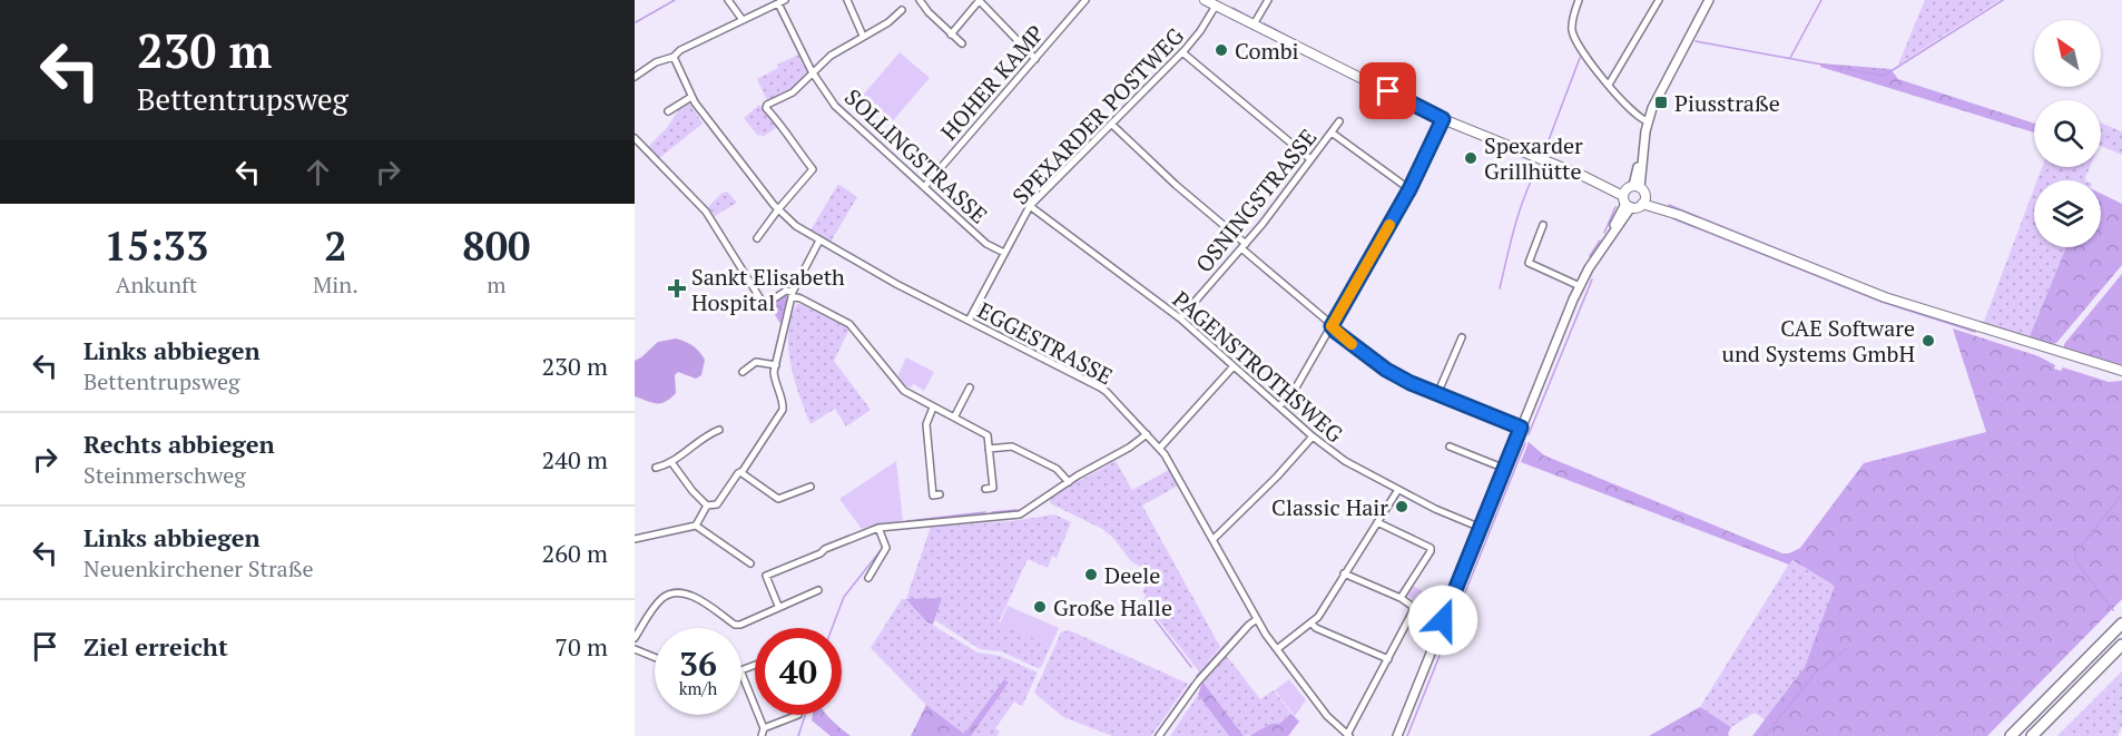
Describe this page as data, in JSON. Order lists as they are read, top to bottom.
{
  "streets": {
    "street": [
      "HOHER KAMP",
      "SPEXARDER POSTWEG",
      "SOLLINGSTRASSE",
      "OSNINGSTRASSE",
      "EGGESTRASSE",
      "PAGENSTROTHSWEG"
    ]
  },
  "crossings": [
    ["HOHER KAMP", "SOLLINGSTRASSE"],
    ["SPEXARDER POSTWEG", "SOLLINGSTRASSE"],
    ["SPEXARDER POSTWEG", "EGGESTRASSE"],
    ["SPEXARDER POSTWEG", "PAGENSTROTHSWEG"],
    ["OSNINGSTRASSE", "PAGENSTROTHSWEG"]
  ],
  "places": {
    "other": [
      "Combi",
      "Spexarder Grillhütte",
      "CAE Software und Systems GmbH",
      "Classic Hair",
      "Deele",
      "Große Halle"
    ],
    "transit": ["Piusstraße"],
    "health": ["Sankt Elisabeth Hospital"]
  },
  "north": "top left",
  "page": {
    "turn": ["230 m", "Bettentrupsweg"],
    "eta": [
      "15:33",
      "Ankunft",
      "2",
      "Min.",
      "800",
      "m"
    ],
    "list": [
      {
        "name": "Links abbiegen",
        "note": "Bettentrupsweg",
        "value": "230 m"
      },
      {
        "name": "Rechts abbiegen",
        "note": "Steinmerschweg",
        "value": "240 m"
      },
      {
        "name": "Links abbiegen",
        "note": "Neuenkirchener Straße",
        "value": "260 m"
      },
      {
        "name": "Ziel erreicht",
        "value": "70 m"
      }
    ],
    "speed": "36 km/h",
    "limit": "40"
  }
}
